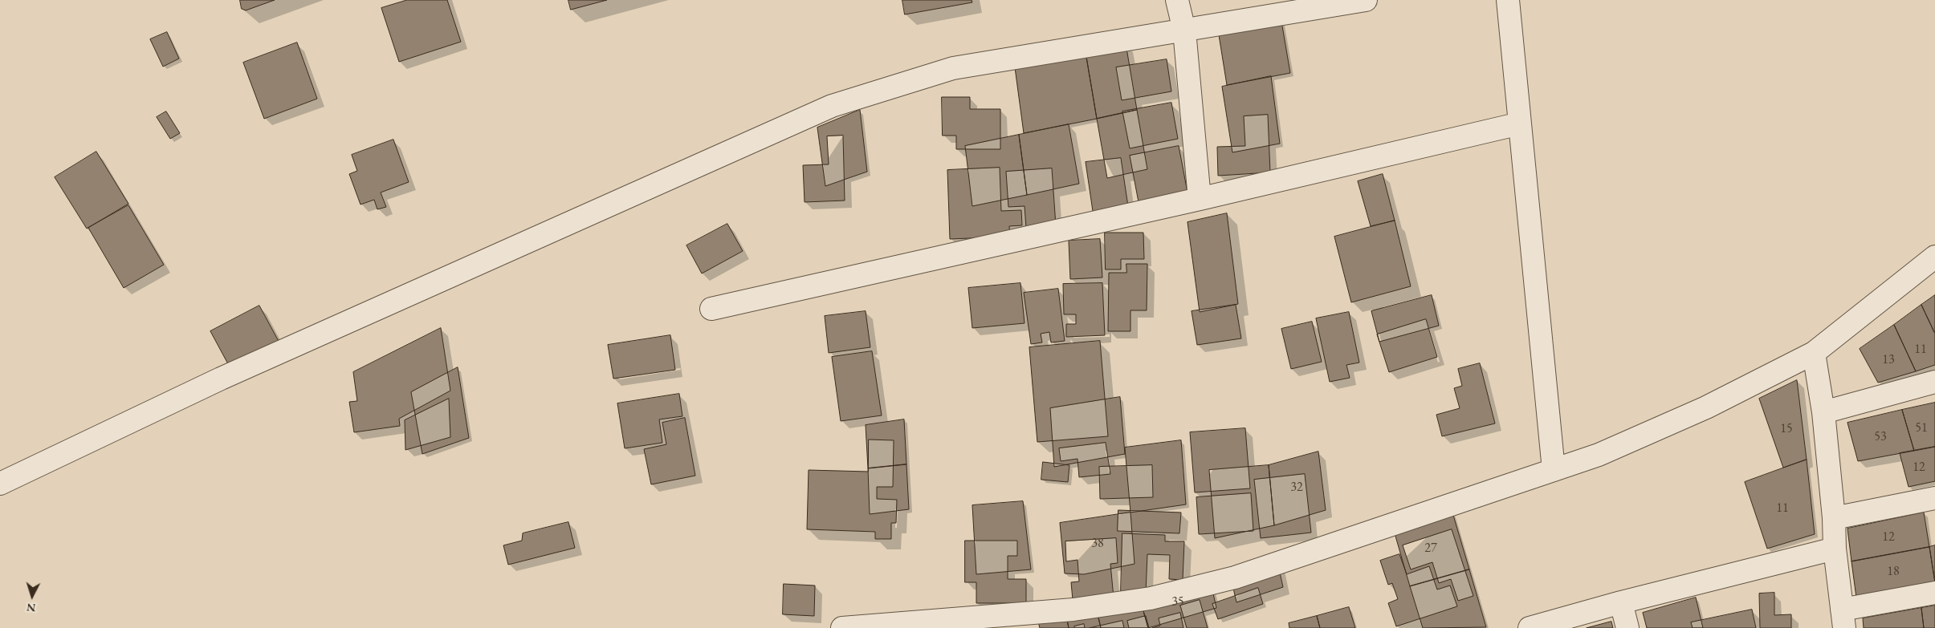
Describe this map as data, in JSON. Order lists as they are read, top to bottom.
{
  "house_numbers": [
    "11",
    "13",
    "51",
    "15",
    "53",
    "12",
    "32",
    "11",
    "12",
    "38",
    "27",
    "18",
    "35"
  ],
  "north": "bottom"
}
